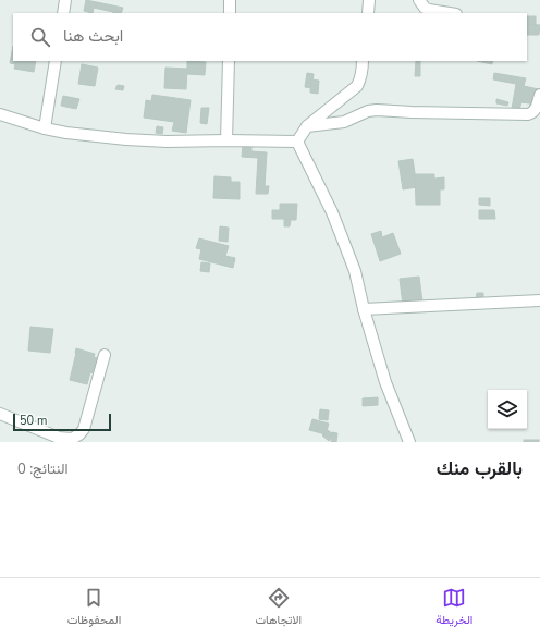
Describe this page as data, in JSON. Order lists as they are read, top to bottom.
{
  "scale_bar": "50 m",
  "page": {
    "search": "ابحث هنا",
    "scale": "50 m",
    "heading": ["بالقرب منك", "النتائج: 0"],
    "nav": ["الخريطة", "الاتجاهات", "المحفوظات"]
  }
}
